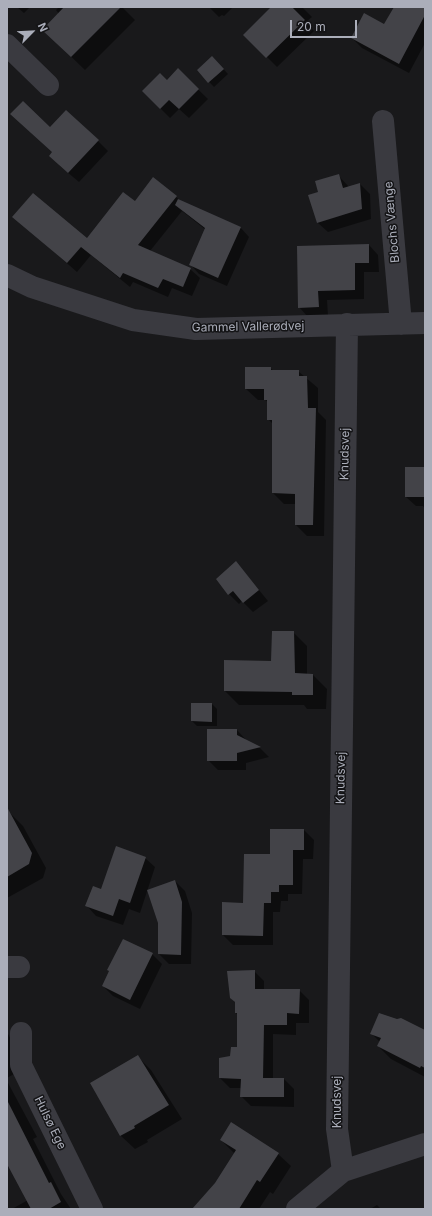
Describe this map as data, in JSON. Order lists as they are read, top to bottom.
{
  "streets": {
    "street": [
      "Blochs Vænge",
      "Gammel Vallerødvej",
      "Knudsvej",
      "Hulsø Ege"
    ]
  },
  "crossings": [
    ["Blochs Vænge", "Gammel Vallerødvej"],
    ["Gammel Vallerødvej", "Knudsvej"]
  ],
  "scale_bar": "20 m",
  "north": "top right"
}
